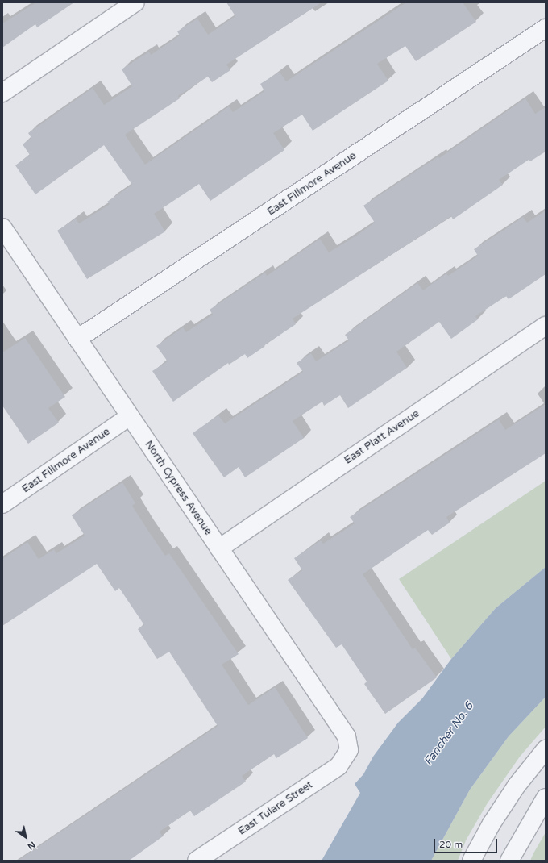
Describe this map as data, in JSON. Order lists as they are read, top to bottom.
{
  "streets": {
    "street": [
      "East Fillmore Avenue",
      "East Platt Avenue",
      "North Cypress Avenue",
      "East Tulare Street"
    ]
  },
  "crossings": [
    ["East Fillmore Avenue", "North Cypress Avenue"],
    ["East Platt Avenue", "North Cypress Avenue"],
    ["North Cypress Avenue", "East Tulare Street"]
  ],
  "water": ["Fancher No. 6"],
  "scale_bar": "20 m",
  "north": "bottom right"
}
